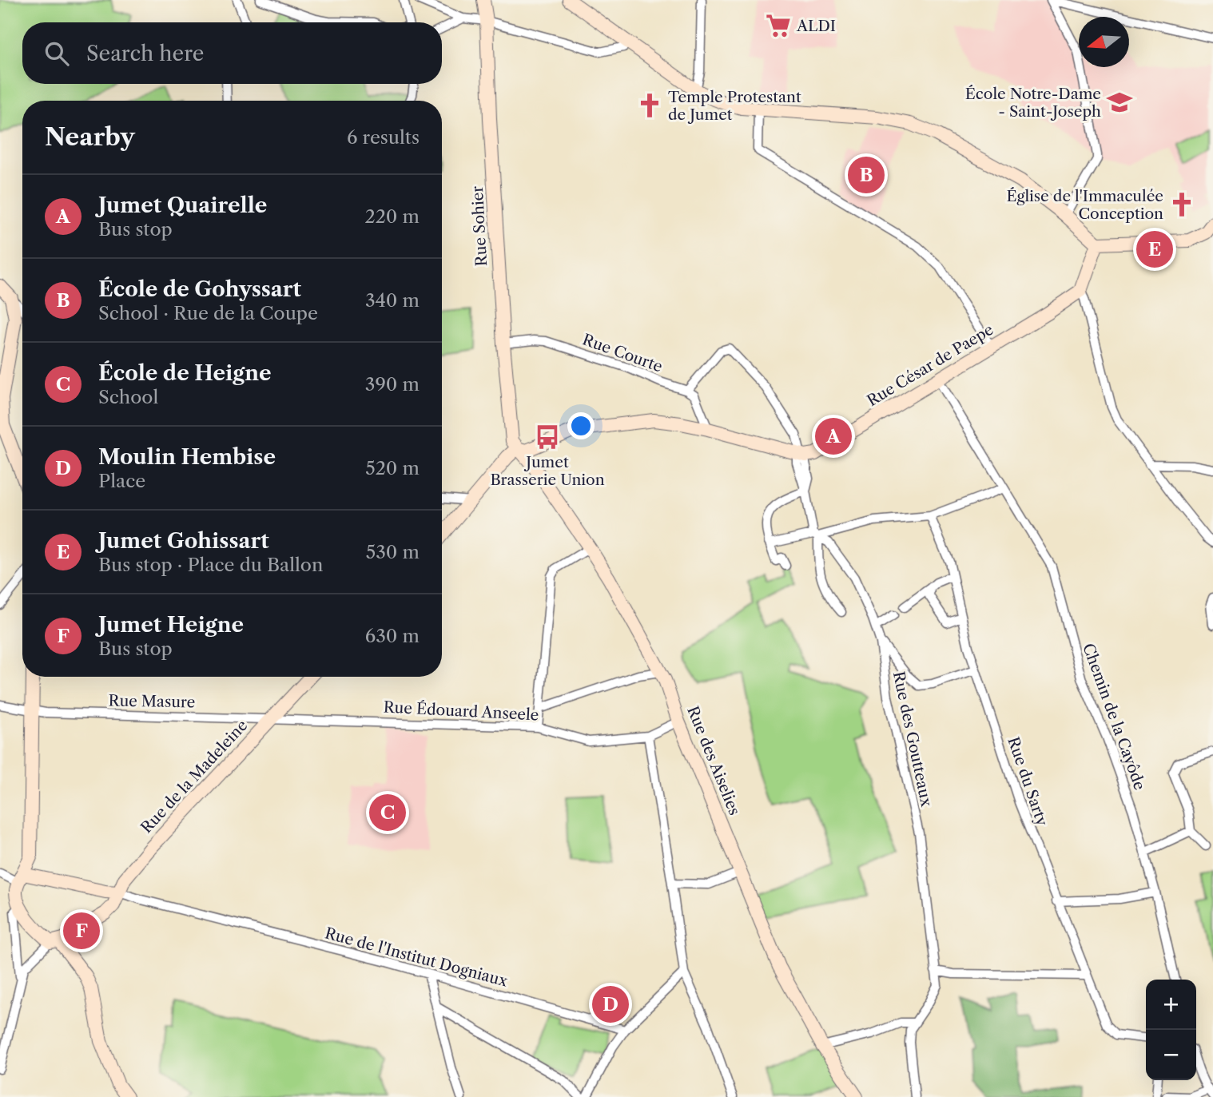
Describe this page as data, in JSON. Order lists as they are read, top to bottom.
{
  "streets": {
    "street": [
      "Rue Sohier",
      "Rue Courte",
      "Rue César de Paepe",
      "Rue Masure",
      "Rue Édouard Anseele",
      "Chemin de la Cayôde",
      "Rue des Goutteaux",
      "Rue des Aiselies",
      "Rue de la Madeleine",
      "Rue du Sarty",
      "Rue de l'Institut Dogniaux"
    ]
  },
  "crossings": [
    ["Rue Sohier", "Rue Courte"],
    ["Rue Sohier", "Rue César de Paepe"],
    ["Rue Sohier", "Rue des Aiselies"],
    ["Rue César de Paepe", "Chemin de la Cayôde"],
    ["Rue César de Paepe", "Rue des Aiselies"],
    ["Rue Masure", "Rue Édouard Anseele"],
    ["Rue Masure", "Rue de la Madeleine"],
    ["Rue Édouard Anseele", "Rue des Aiselies"],
    ["Rue Édouard Anseele", "Rue de la Madeleine"],
    ["Rue de la Madeleine", "Rue de l'Institut Dogniaux"]
  ],
  "places": {
    "supermarket": ["ALDI"],
    "school or university": ["École Notre-Dame - Saint-Joseph"],
    "church": ["Temple Protestant de Jumet", "Église de l'Immaculée Conception"],
    "bus stop": ["Jumet Brasserie Union"]
  },
  "north": "left",
  "page": {
    "search": "Search here",
    "heading": ["Nearby", "6 results"],
    "pins": [
      "B",
      "E",
      "A",
      "C",
      "F",
      "D"
    ],
    "list": [
      {
        "mark": "A",
        "name": "Jumet Quairelle",
        "note": "Bus stop",
        "value": "220 m"
      },
      {
        "mark": "B",
        "name": "École de Gohyssart",
        "note": "School · Rue de la Coupe",
        "value": "340 m"
      },
      {
        "mark": "C",
        "name": "École de Heigne",
        "note": "School",
        "value": "390 m"
      },
      {
        "mark": "D",
        "name": "Moulin Hembise",
        "note": "Place",
        "value": "520 m"
      },
      {
        "mark": "E",
        "name": "Jumet Gohissart",
        "note": "Bus stop · Place du Ballon",
        "value": "530 m"
      },
      {
        "mark": "F",
        "name": "Jumet Heigne",
        "note": "Bus stop",
        "value": "630 m"
      }
    ],
    "map_buttons": ["+", "−"]
  }
}
